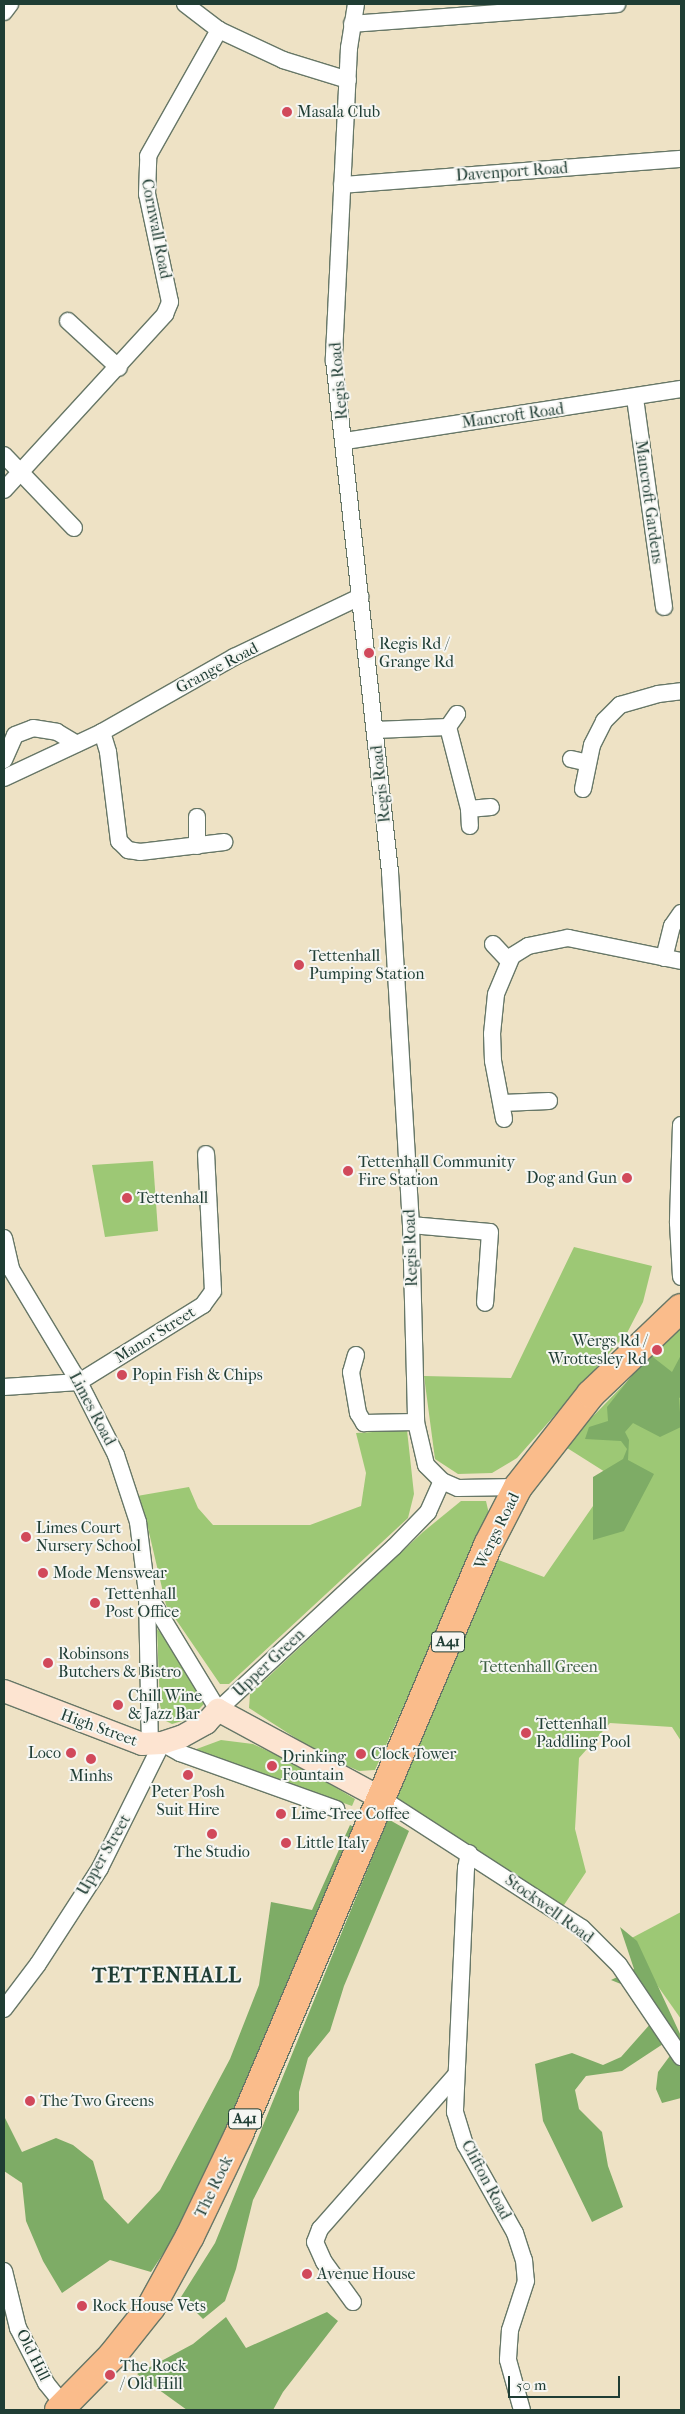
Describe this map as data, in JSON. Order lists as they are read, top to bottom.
{
  "streets": {
    "highway": ["Wergs Road", "A41", "The Rock"],
    "street": [
      "Davenport Road",
      "Cornwall Road",
      "Regis Road",
      "Mancroft Road",
      "Mancroft Gardens",
      "Grange Road",
      "Manor Street",
      "Limes Road",
      "Upper Green",
      "High Street",
      "Upper Street",
      "Stockwell Road",
      "Clifton Road",
      "Old Hill"
    ]
  },
  "crossings": [
    ["Davenport Road", "Regis Road"],
    ["Regis Road", "Mancroft Road"],
    ["Regis Road", "Grange Road"],
    ["Regis Road", "Wergs Road"],
    ["Regis Road", "Upper Green"],
    ["Mancroft Road", "Mancroft Gardens"],
    ["Manor Street", "Limes Road"],
    ["Limes Road", "Upper Green"],
    ["Limes Road", "High Street"],
    ["Limes Road", "Upper Street"],
    ["Wergs Road", "Upper Green"],
    ["Wergs Road", "Stockwell Road"],
    ["Wergs Road", "The Rock"],
    ["Upper Green", "High Street"],
    ["Upper Green", "Stockwell Road"],
    ["Upper Green", "The Rock"],
    ["High Street", "Upper Street"],
    ["Stockwell Road", "Clifton Road"],
    ["Stockwell Road", "The Rock"],
    ["The Rock", "Old Hill"]
  ],
  "districts": ["TETTENHALL"],
  "parks": ["Tettenhall Green"],
  "places": [
    "Masala Club",
    "Regis Rd / Grange Rd",
    "Tettenhall Pumping Station",
    "Tettenhall Community Fire Station",
    "Dog and Gun",
    "Tettenhall",
    "Wergs Rd / Wrottesley Rd",
    "Popin Fish & Chips",
    "Limes Court Nursery School",
    "Mode Menswear",
    "Tettenhall Post Office",
    "Robinsons Butchers & Bistro",
    "Chill Wine & Jazz Bar",
    "Tettenhall Paddling Pool",
    "Loco",
    "Clock Tower",
    "Minhs",
    "Drinking Fountain",
    "Peter Posh Suit Hire",
    "Lime Tree Coffee",
    "The Studio",
    "Little Italy",
    "The Two Greens",
    "Avenue House",
    "Rock House Vets",
    "The Rock / Old Hill"
  ],
  "scale_bar": "50 m"
}
